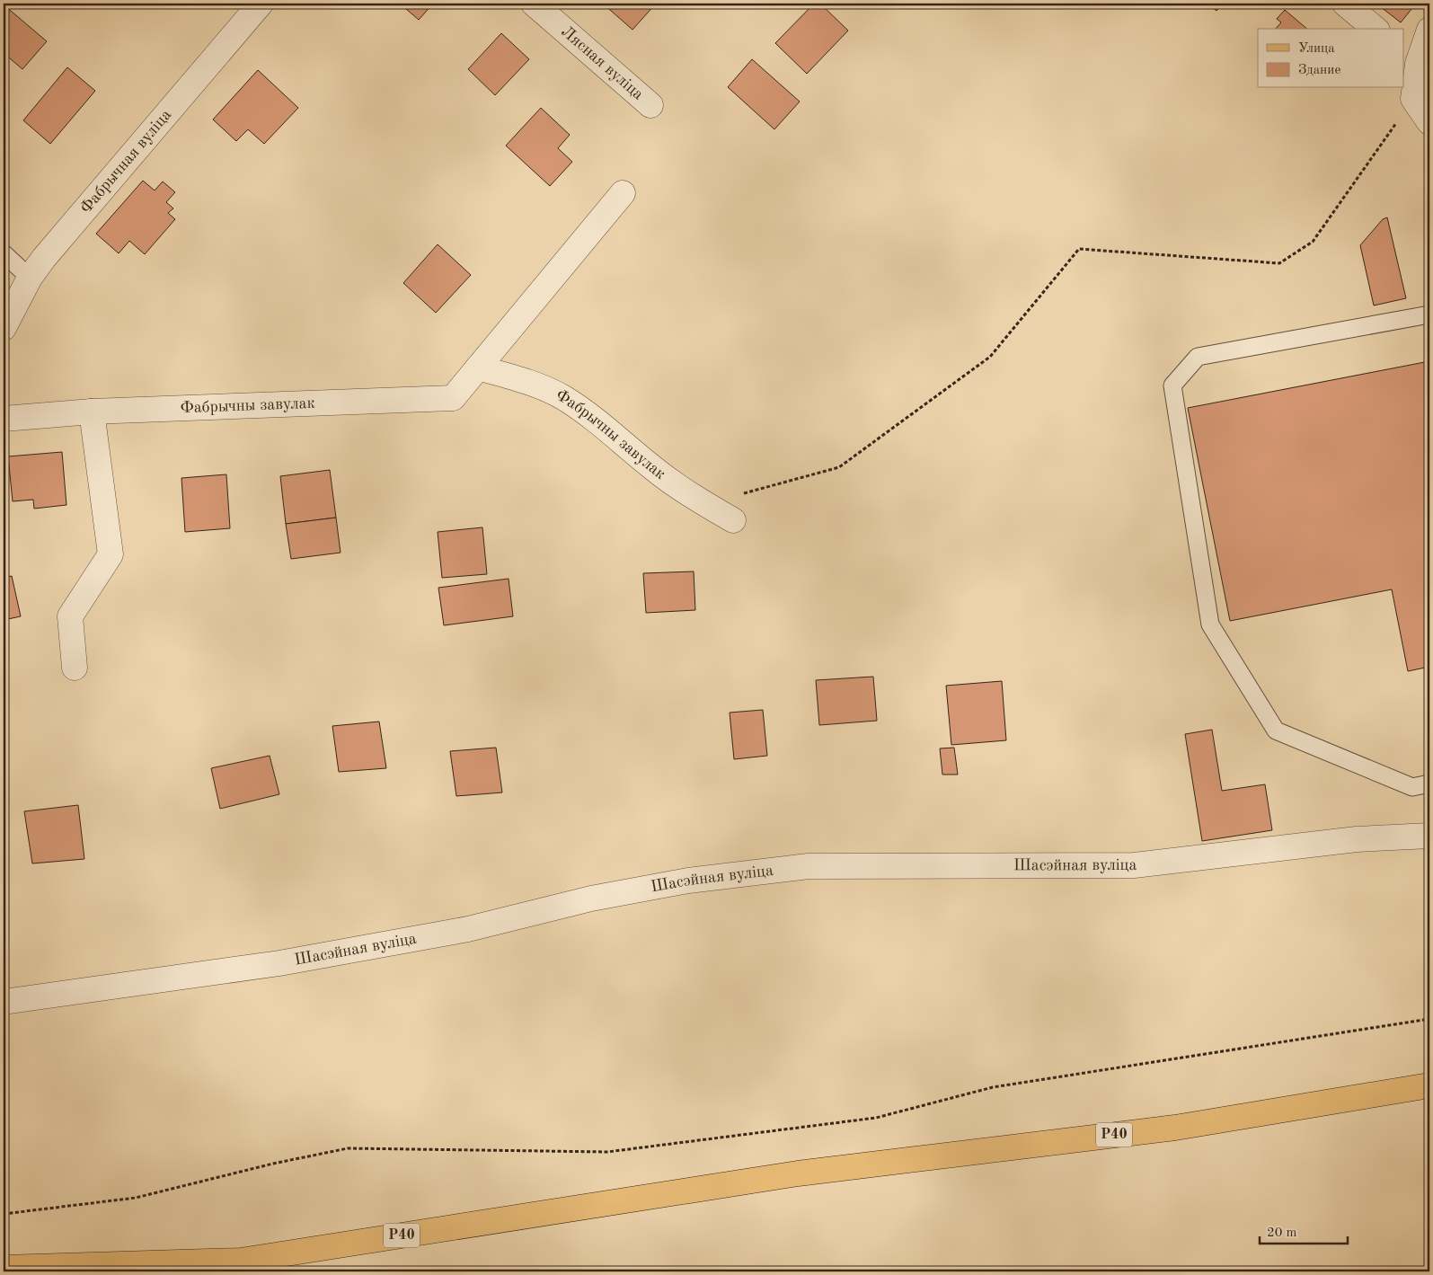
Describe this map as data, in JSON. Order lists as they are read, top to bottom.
{
  "streets": {
    "main road": ["Р40"],
    "street": [
      "Лясная вуліца",
      "Фабрычная вуліца",
      "Фабрычны завулак",
      "Шасэйная вуліца"
    ]
  },
  "legend": ["Улица", "Здание"],
  "scale_bar": "20 m"
}
